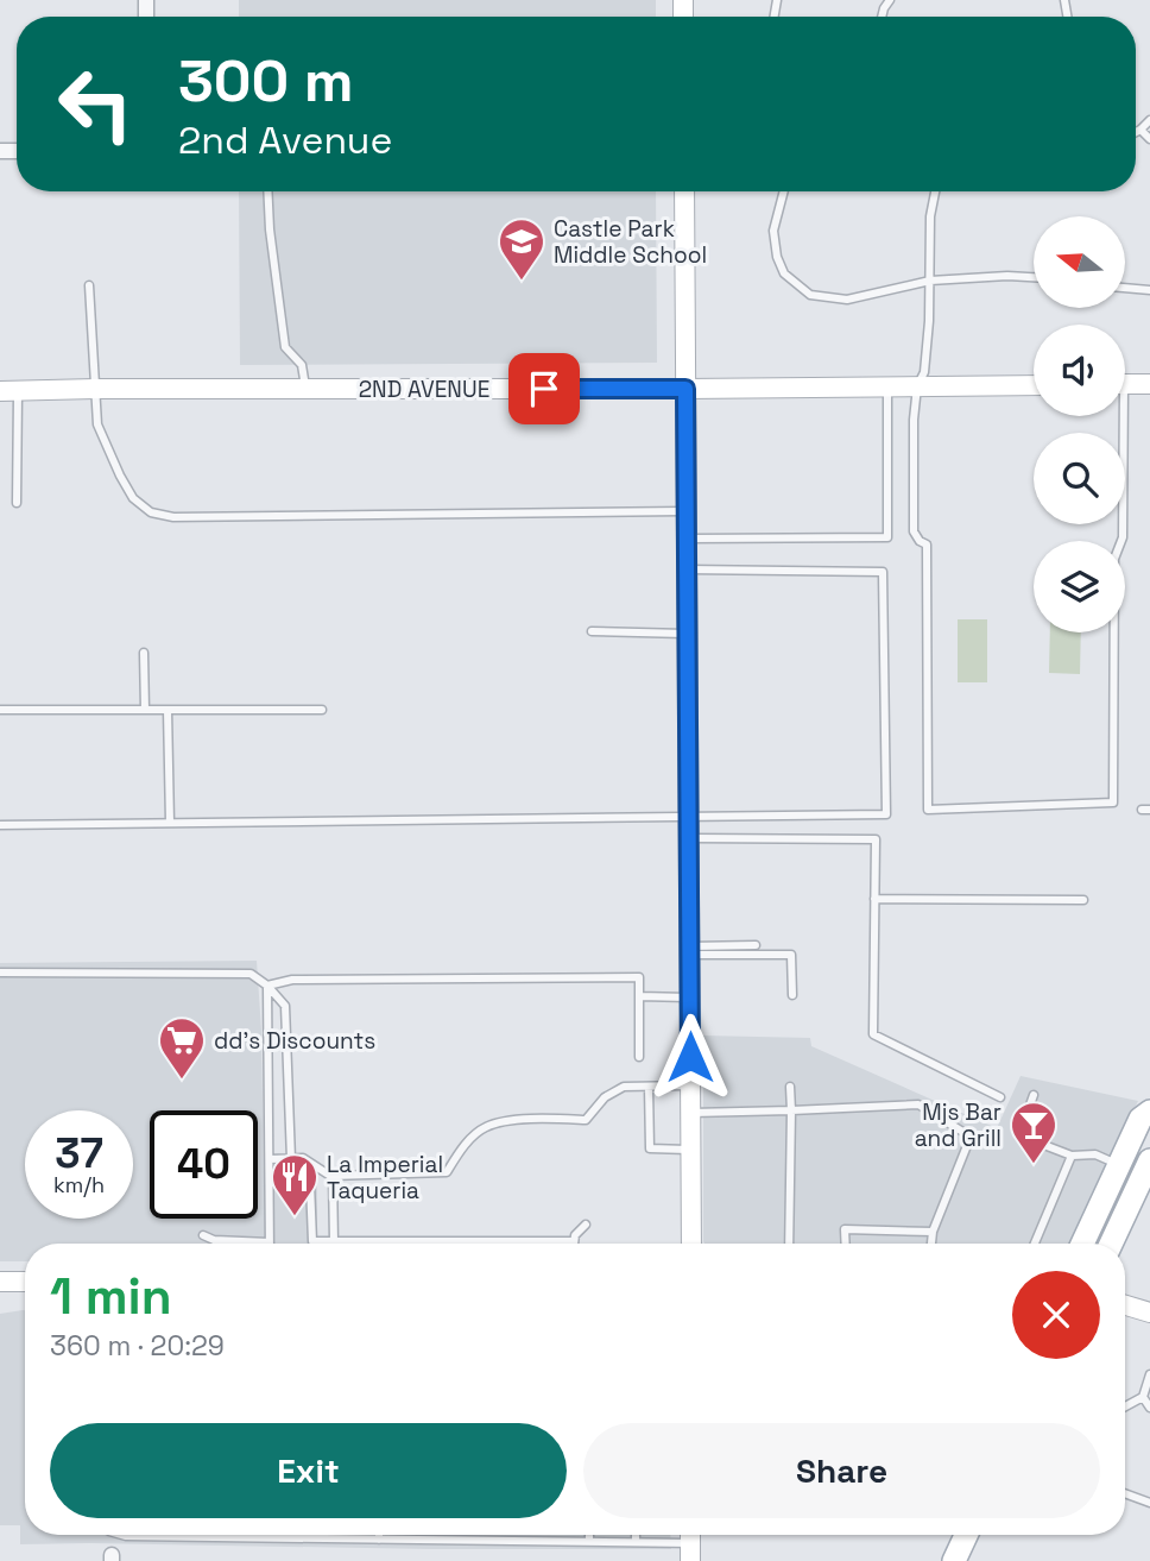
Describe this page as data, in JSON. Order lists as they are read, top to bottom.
{
  "streets": {
    "street": ["2ND AVENUE"]
  },
  "places": {
    "school or university": ["Castle Park Middle School"],
    "supermarket": ["dd's Discounts"],
    "bar": ["Mjs Bar and Grill"],
    "restaurant": ["La Imperial Taqueria"]
  },
  "north": "left",
  "page": {
    "turn": ["300 m", "2nd Avenue"],
    "speed": "37 km/h",
    "limit": "40",
    "heading": ["1 min", "360 m · 20:29"],
    "buttons": ["Exit", "Share"]
  }
}
